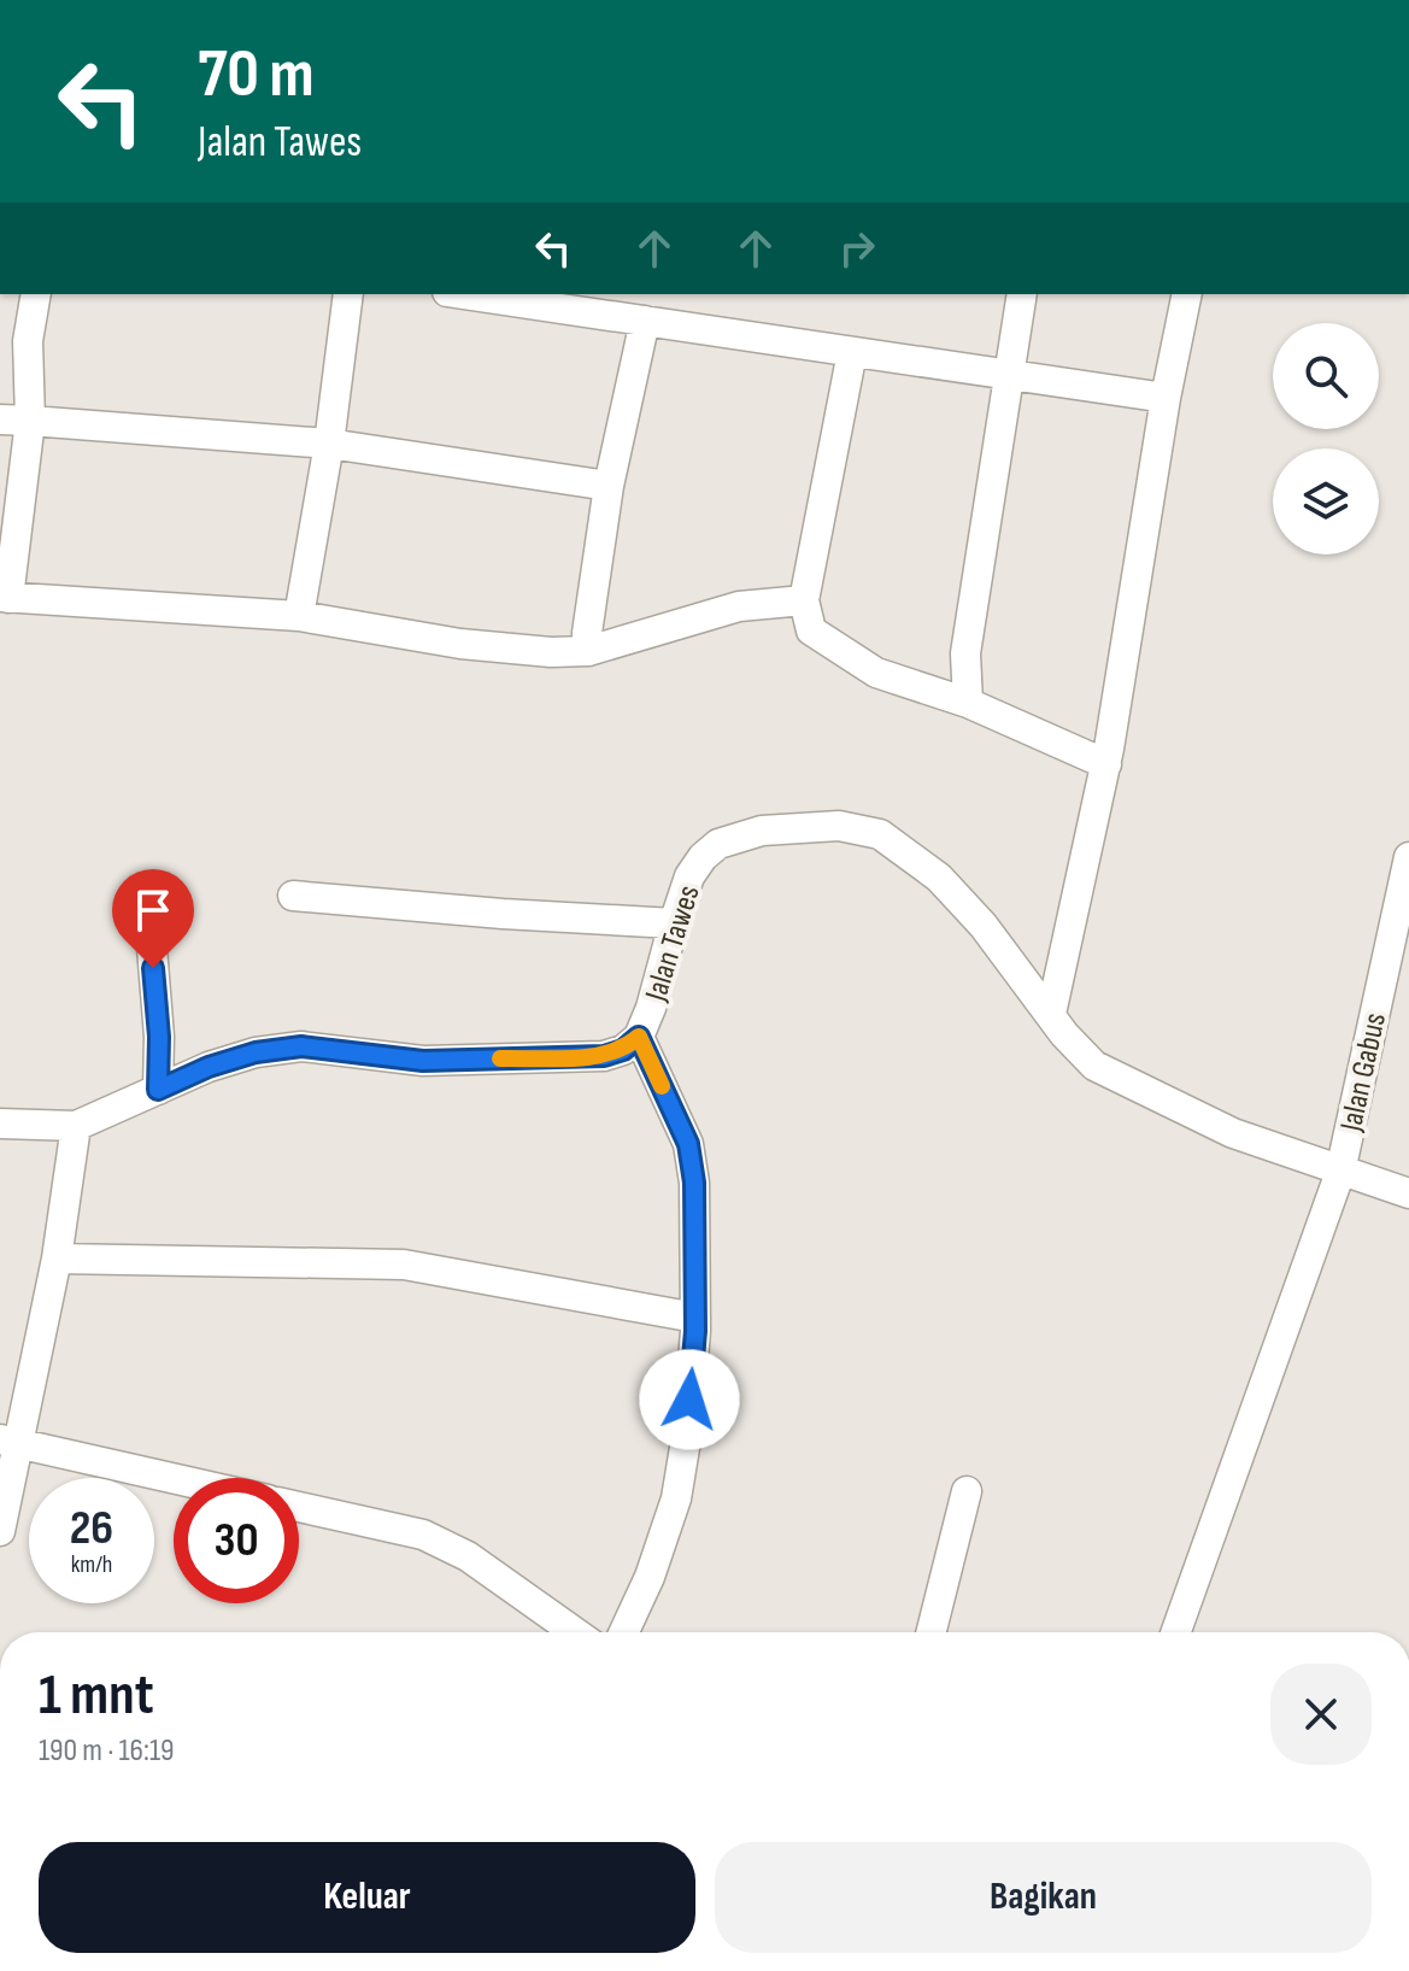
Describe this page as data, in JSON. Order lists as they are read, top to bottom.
{
  "streets": {
    "street": ["Jalan Tawes", "Jalan Gabus"]
  },
  "crossings": [
    ["Jalan Tawes", "Jalan Gabus"]
  ],
  "page": {
    "turn": ["70 m", "Jalan Tawes"],
    "speed": "26 km/h",
    "limit": "30",
    "heading": ["1 mnt", "190 m · 16:19"],
    "buttons": ["Keluar", "Bagikan"]
  }
}
